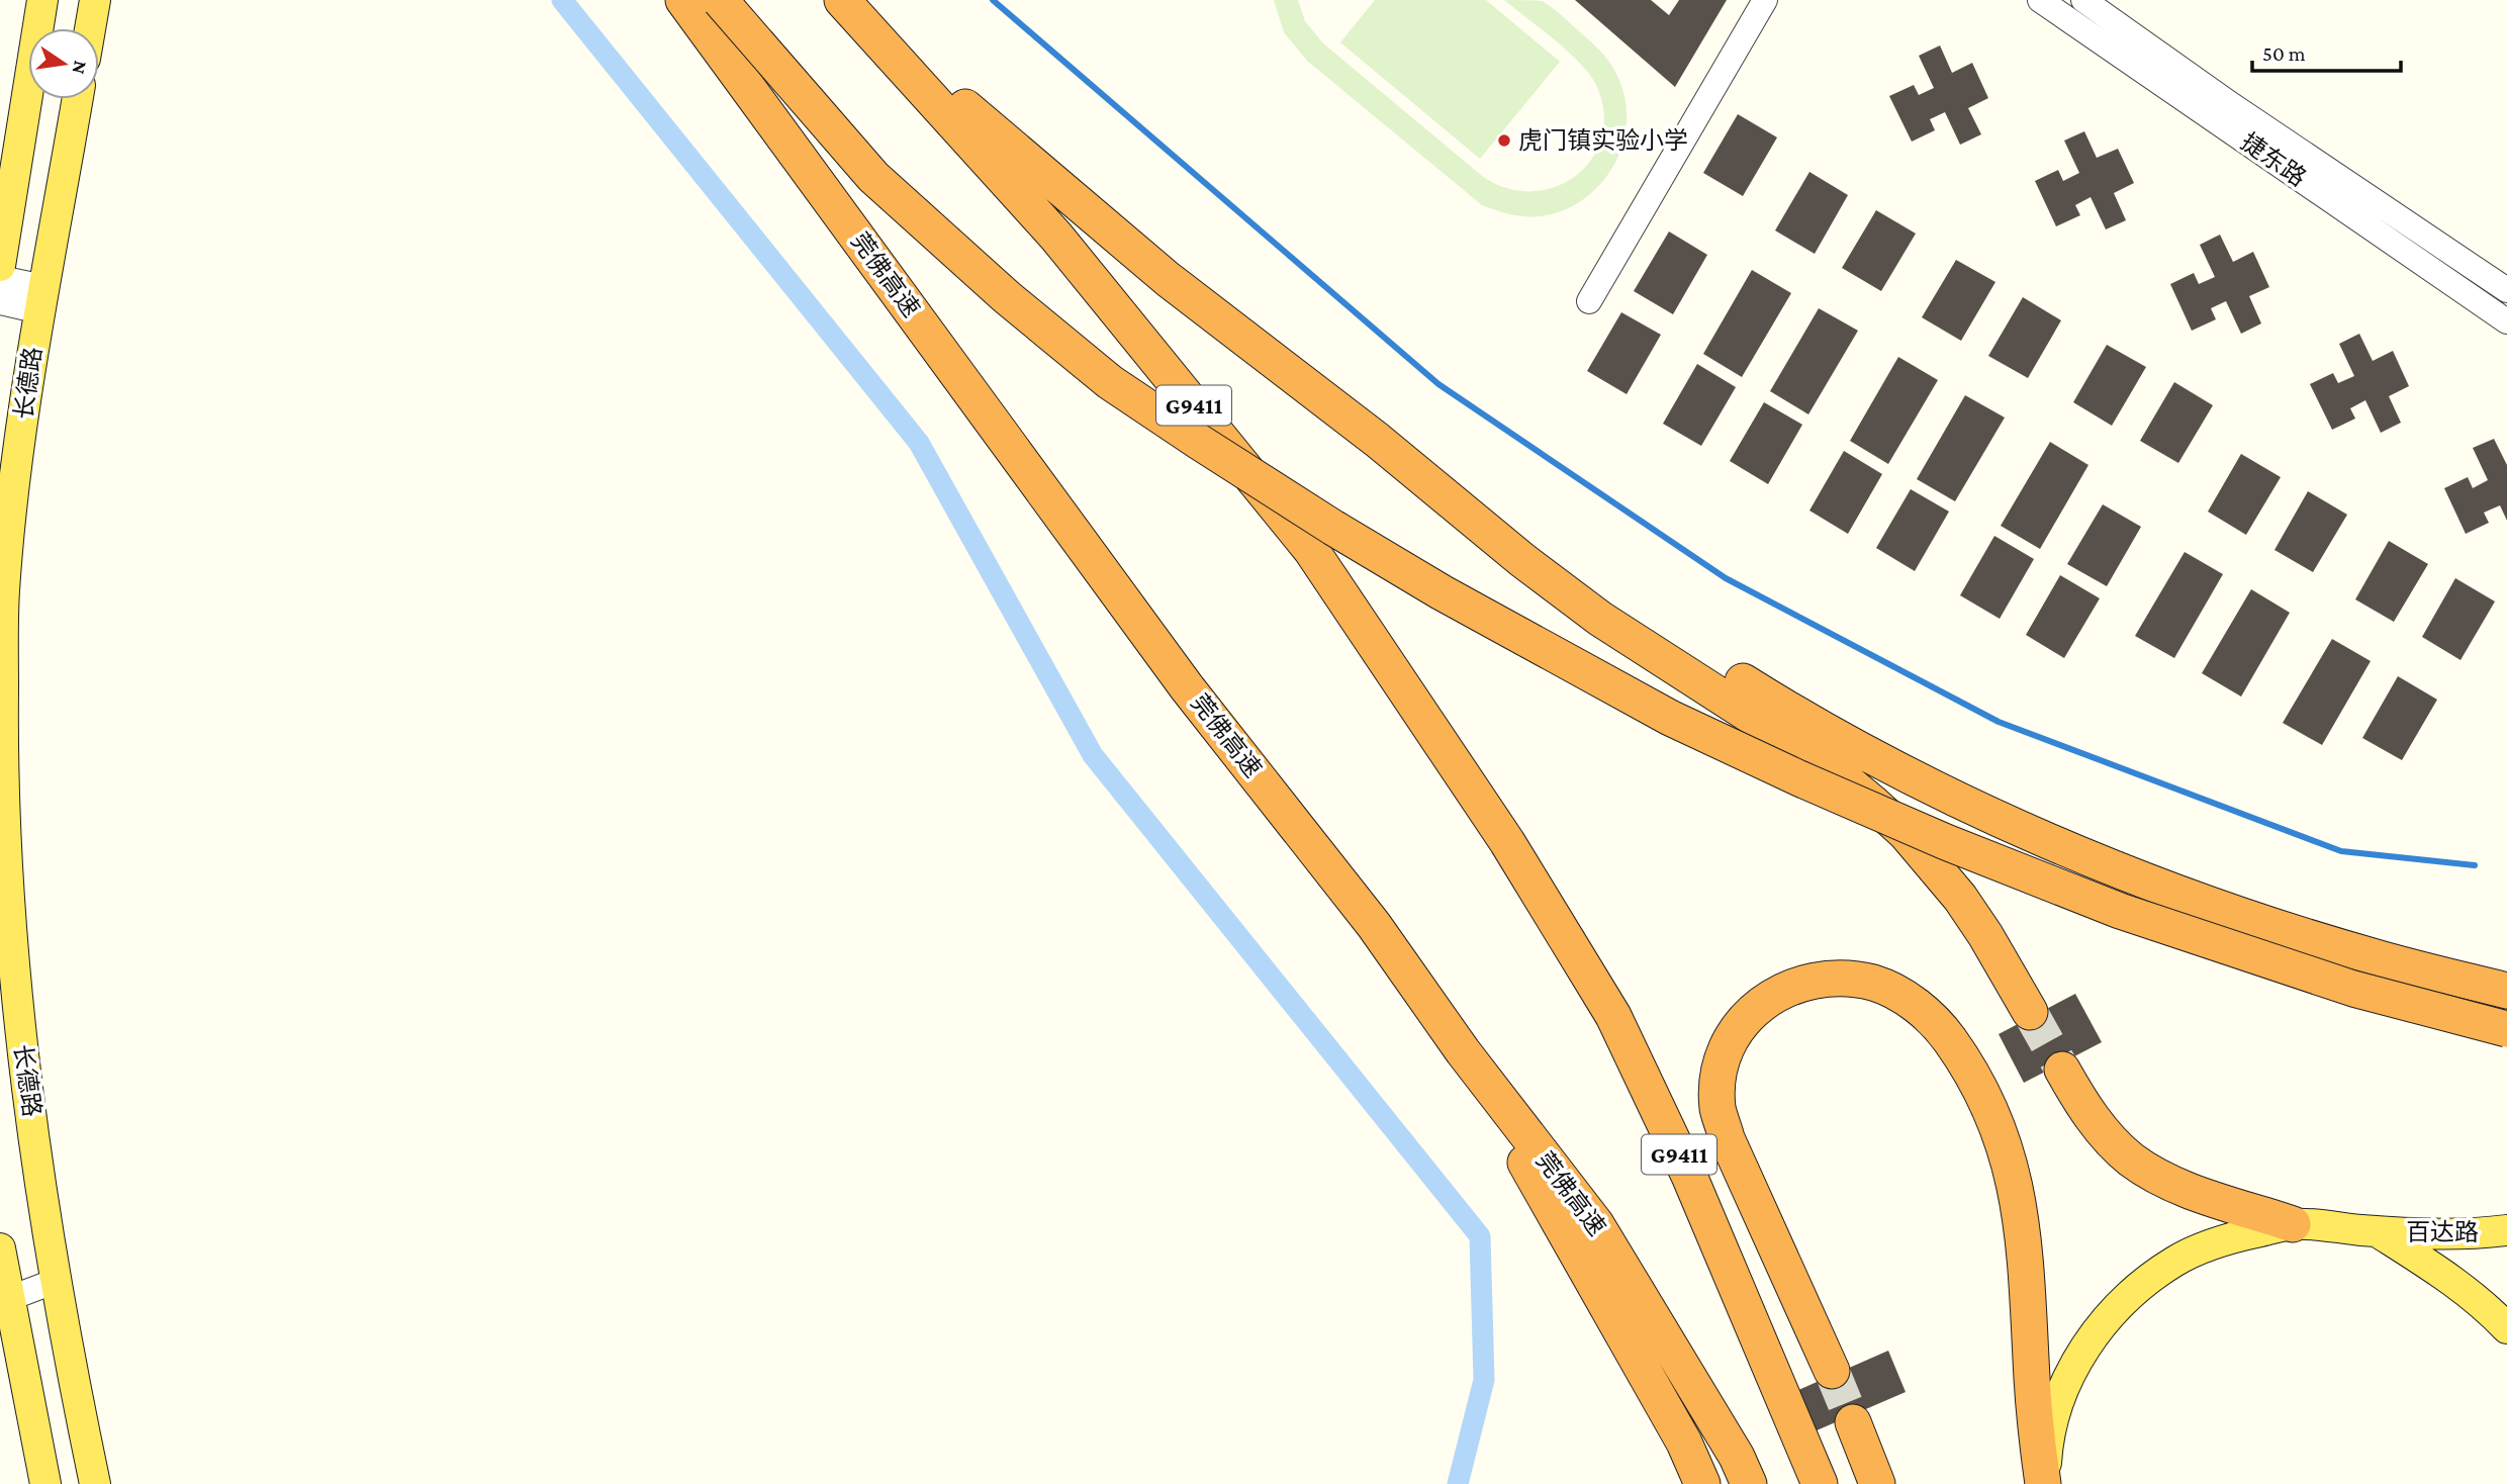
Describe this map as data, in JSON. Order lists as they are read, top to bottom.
{
  "streets": {
    "highway": ["莞佛高速", "G9411"],
    "main road": ["长德路", "百达路"],
    "street": ["捷东路"]
  },
  "places": ["虎门镇实验小学"],
  "scale_bar": "50 m",
  "north": "right"
}
